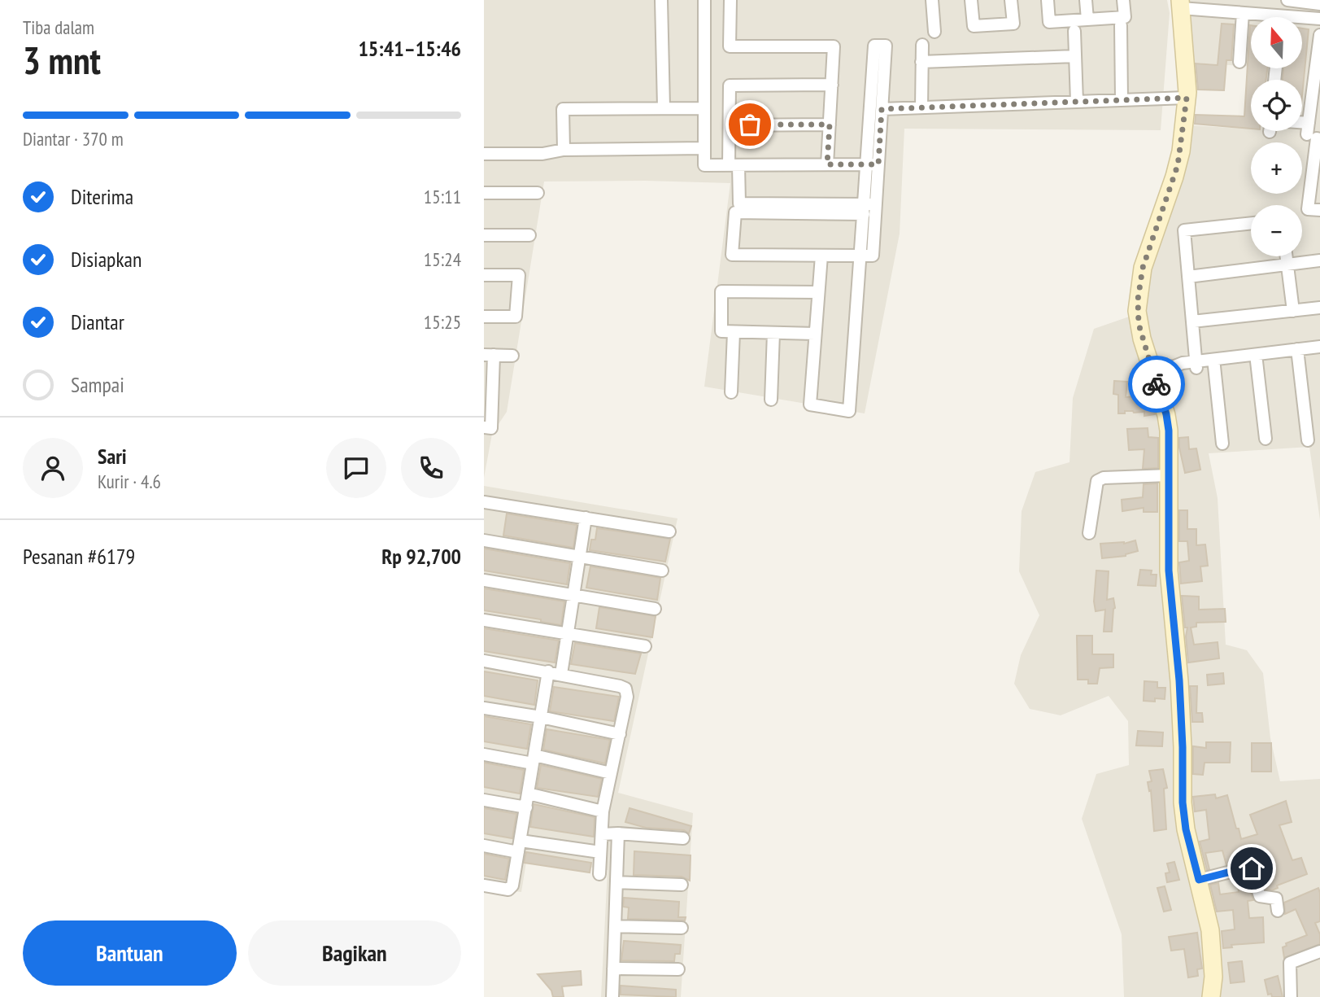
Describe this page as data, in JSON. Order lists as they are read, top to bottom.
{
  "north": "top",
  "page": {
    "heading": ["3 mnt", "Tiba dalam", "15:41–15:46"],
    "panel": [
      "Sari",
      "Kurir · 4.6",
      "Pesanan #6179",
      "Rp 92,700"
    ],
    "map_buttons": ["+", "−"],
    "bar": "Diantar · 370 m",
    "list": [
      ["Diterima", "15:11"],
      ["Disiapkan", "15:24"],
      ["Diantar", "15:25"],
      "Sampai"
    ],
    "buttons": ["Bantuan", "Bagikan"]
  }
}
